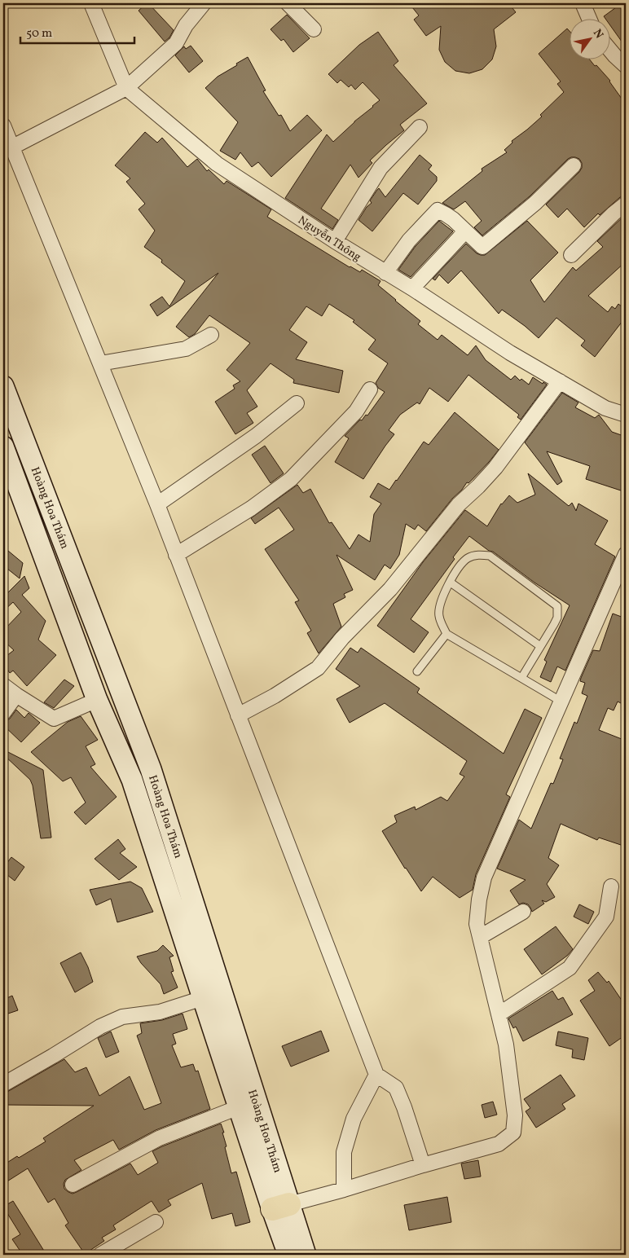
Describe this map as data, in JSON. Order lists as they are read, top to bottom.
{
  "streets": {
    "main road": ["Hoàng Hoa Thám"],
    "street": ["Nguyễn Thông"]
  },
  "scale_bar": "50 m",
  "north": "top right"
}
